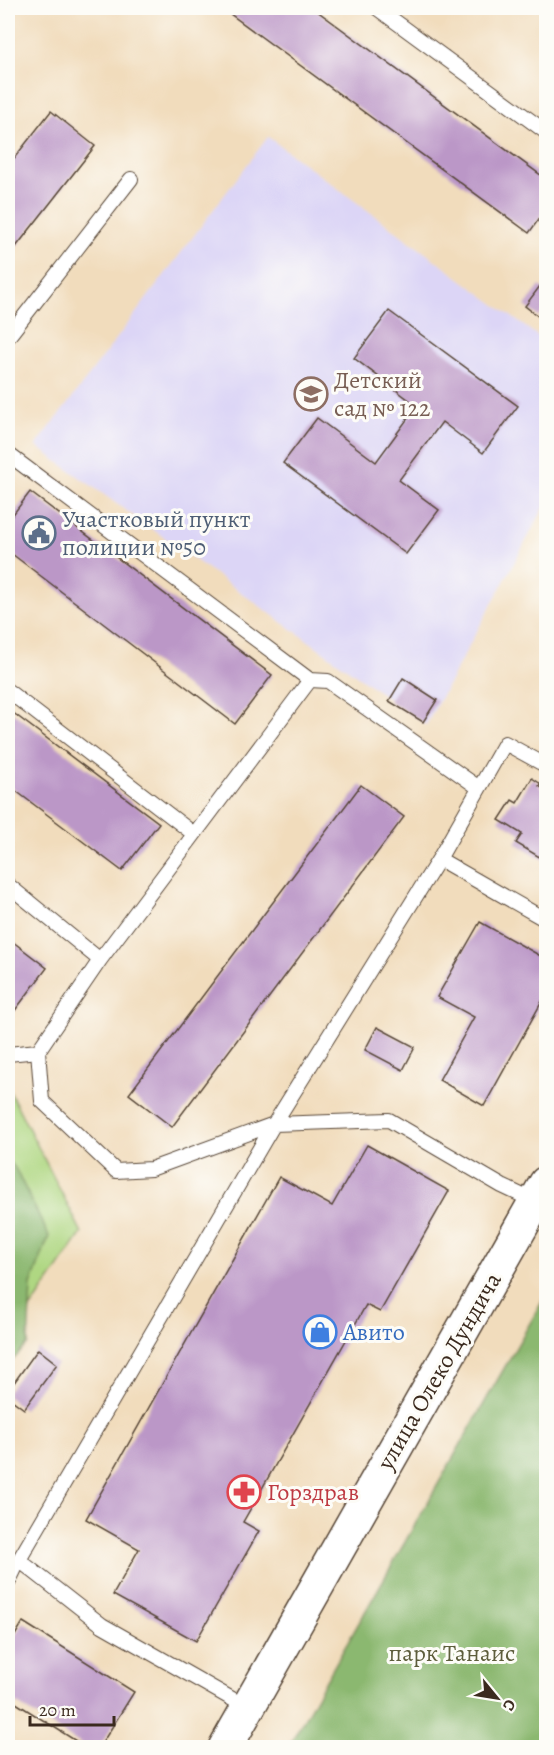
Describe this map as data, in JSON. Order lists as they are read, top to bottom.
{
  "streets": {
    "street": ["улица Олеко Дундича"]
  },
  "parks": ["парк Танаис"],
  "places": {
    "school or university": ["Детский сад № 122"],
    "public building": ["Участковый пункт полиции №50"],
    "shop": ["Авито"],
    "pharmacy": ["Горздрав"]
  },
  "scale_bar": "20 m",
  "north": "bottom right"
}
